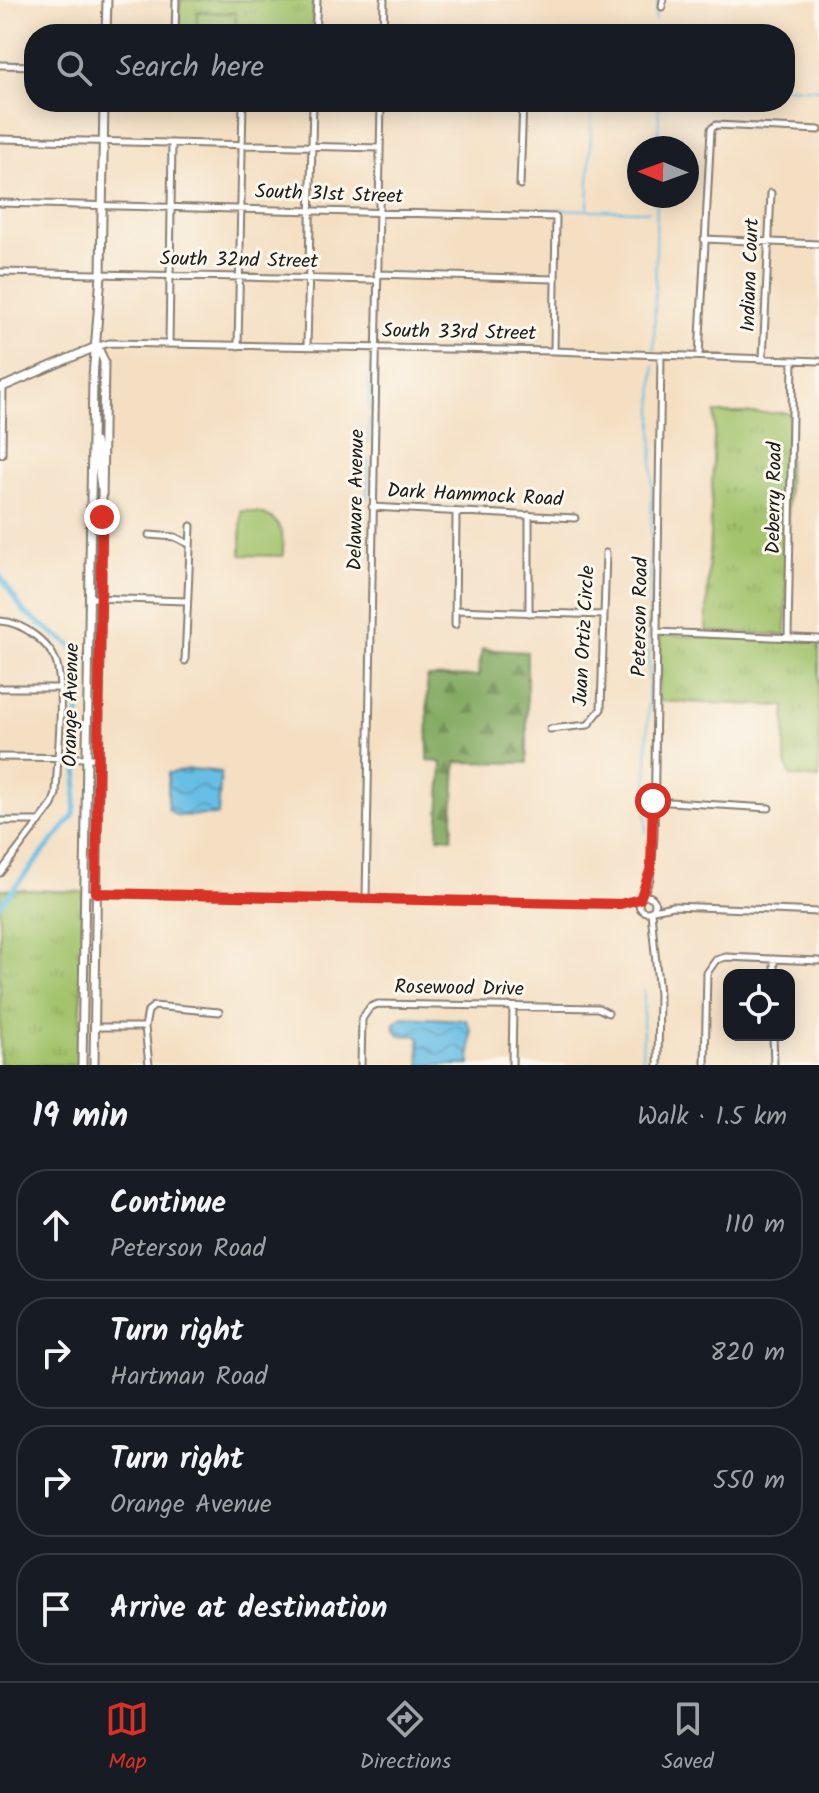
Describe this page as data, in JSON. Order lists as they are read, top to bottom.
{
  "streets": {
    "main road": ["Orange Avenue"],
    "street": [
      "South 31st Street",
      "South 32nd Street",
      "Indiana Court",
      "South 33rd Street",
      "Dark Hammock Road",
      "Deberry Road",
      "Delaware Avenue",
      "Peterson Road",
      "Juan Ortiz Circle",
      "Rosewood Drive"
    ]
  },
  "crossings": [
    ["South 31st Street", "South 32nd Street"],
    ["South 31st Street", "Delaware Avenue"],
    ["South 31st Street", "Orange Avenue"],
    ["South 32nd Street", "Delaware Avenue"],
    ["South 32nd Street", "Orange Avenue"],
    ["Indiana Court", "South 33rd Street"],
    ["South 33rd Street", "Deberry Road"],
    ["South 33rd Street", "Delaware Avenue"],
    ["South 33rd Street", "Peterson Road"],
    ["South 33rd Street", "Orange Avenue"],
    ["Dark Hammock Road", "Delaware Avenue"]
  ],
  "north": "left",
  "page": {
    "search": "Search here",
    "heading": ["19 min", "Walk · 1.5 km"],
    "list": [
      ["Continue", "Peterson Road", "110 m"],
      ["Turn right", "Hartman Road", "820 m"],
      ["Turn right", "Orange Avenue", "550 m"],
      "Arrive at destination"
    ],
    "nav": ["Map", "Directions", "Saved"]
  }
}
